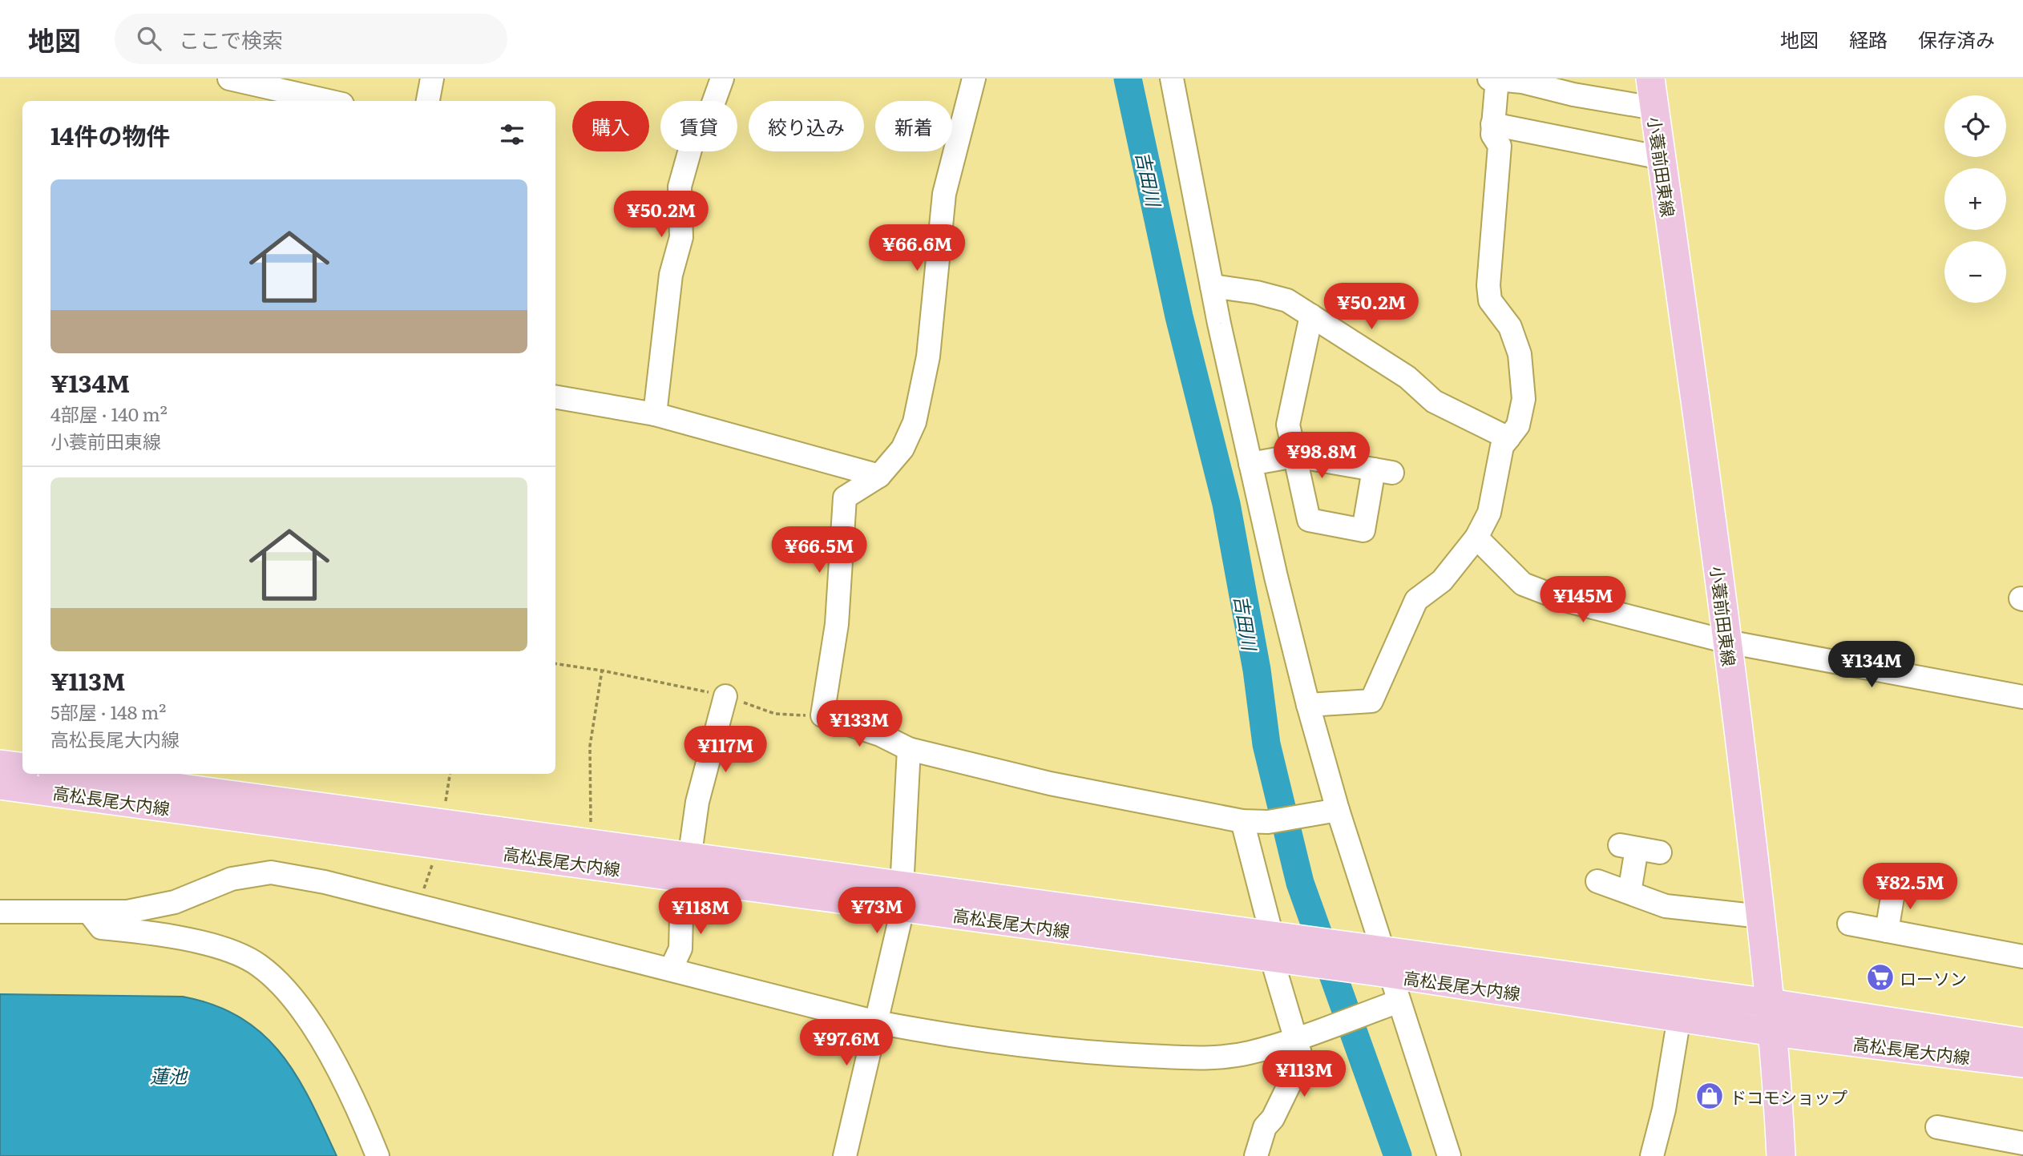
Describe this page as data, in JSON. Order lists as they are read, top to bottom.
{
  "streets": {
    "main road": ["小蓑前田東線", "高松長尾大内線"]
  },
  "crossings": [
    ["小蓑前田東線", "高松長尾大内線"]
  ],
  "water": ["吉田川", "蓮池"],
  "places": {
    "supermarket": ["ローソン"],
    "shop": ["ドコモショップ"]
  },
  "page": {
    "header": "地図",
    "search": "ここで検索",
    "nav": ["地図", "経路", "保存済み"],
    "map_buttons": ["+", "−"],
    "chip": [
      "購入",
      "賃貸",
      "絞り込み",
      "新着"
    ],
    "heading": "14件の物件",
    "list": [
      {
        "name": "¥134M",
        "note": "4部屋 · 140 m² · 小蓑前田東線"
      },
      {
        "name": "¥113M",
        "note": "5部屋 · 148 m² · 高松長尾大内線"
      }
    ],
    "price": [
      "¥50.2M",
      "¥66.6M",
      "¥50.2M",
      "¥98.8M",
      "¥66.5M",
      "¥145M",
      "¥134M",
      "¥133M",
      "¥117M",
      "¥82.5M",
      "¥73M",
      "¥118M",
      "¥97.6M",
      "¥113M"
    ]
  }
}
